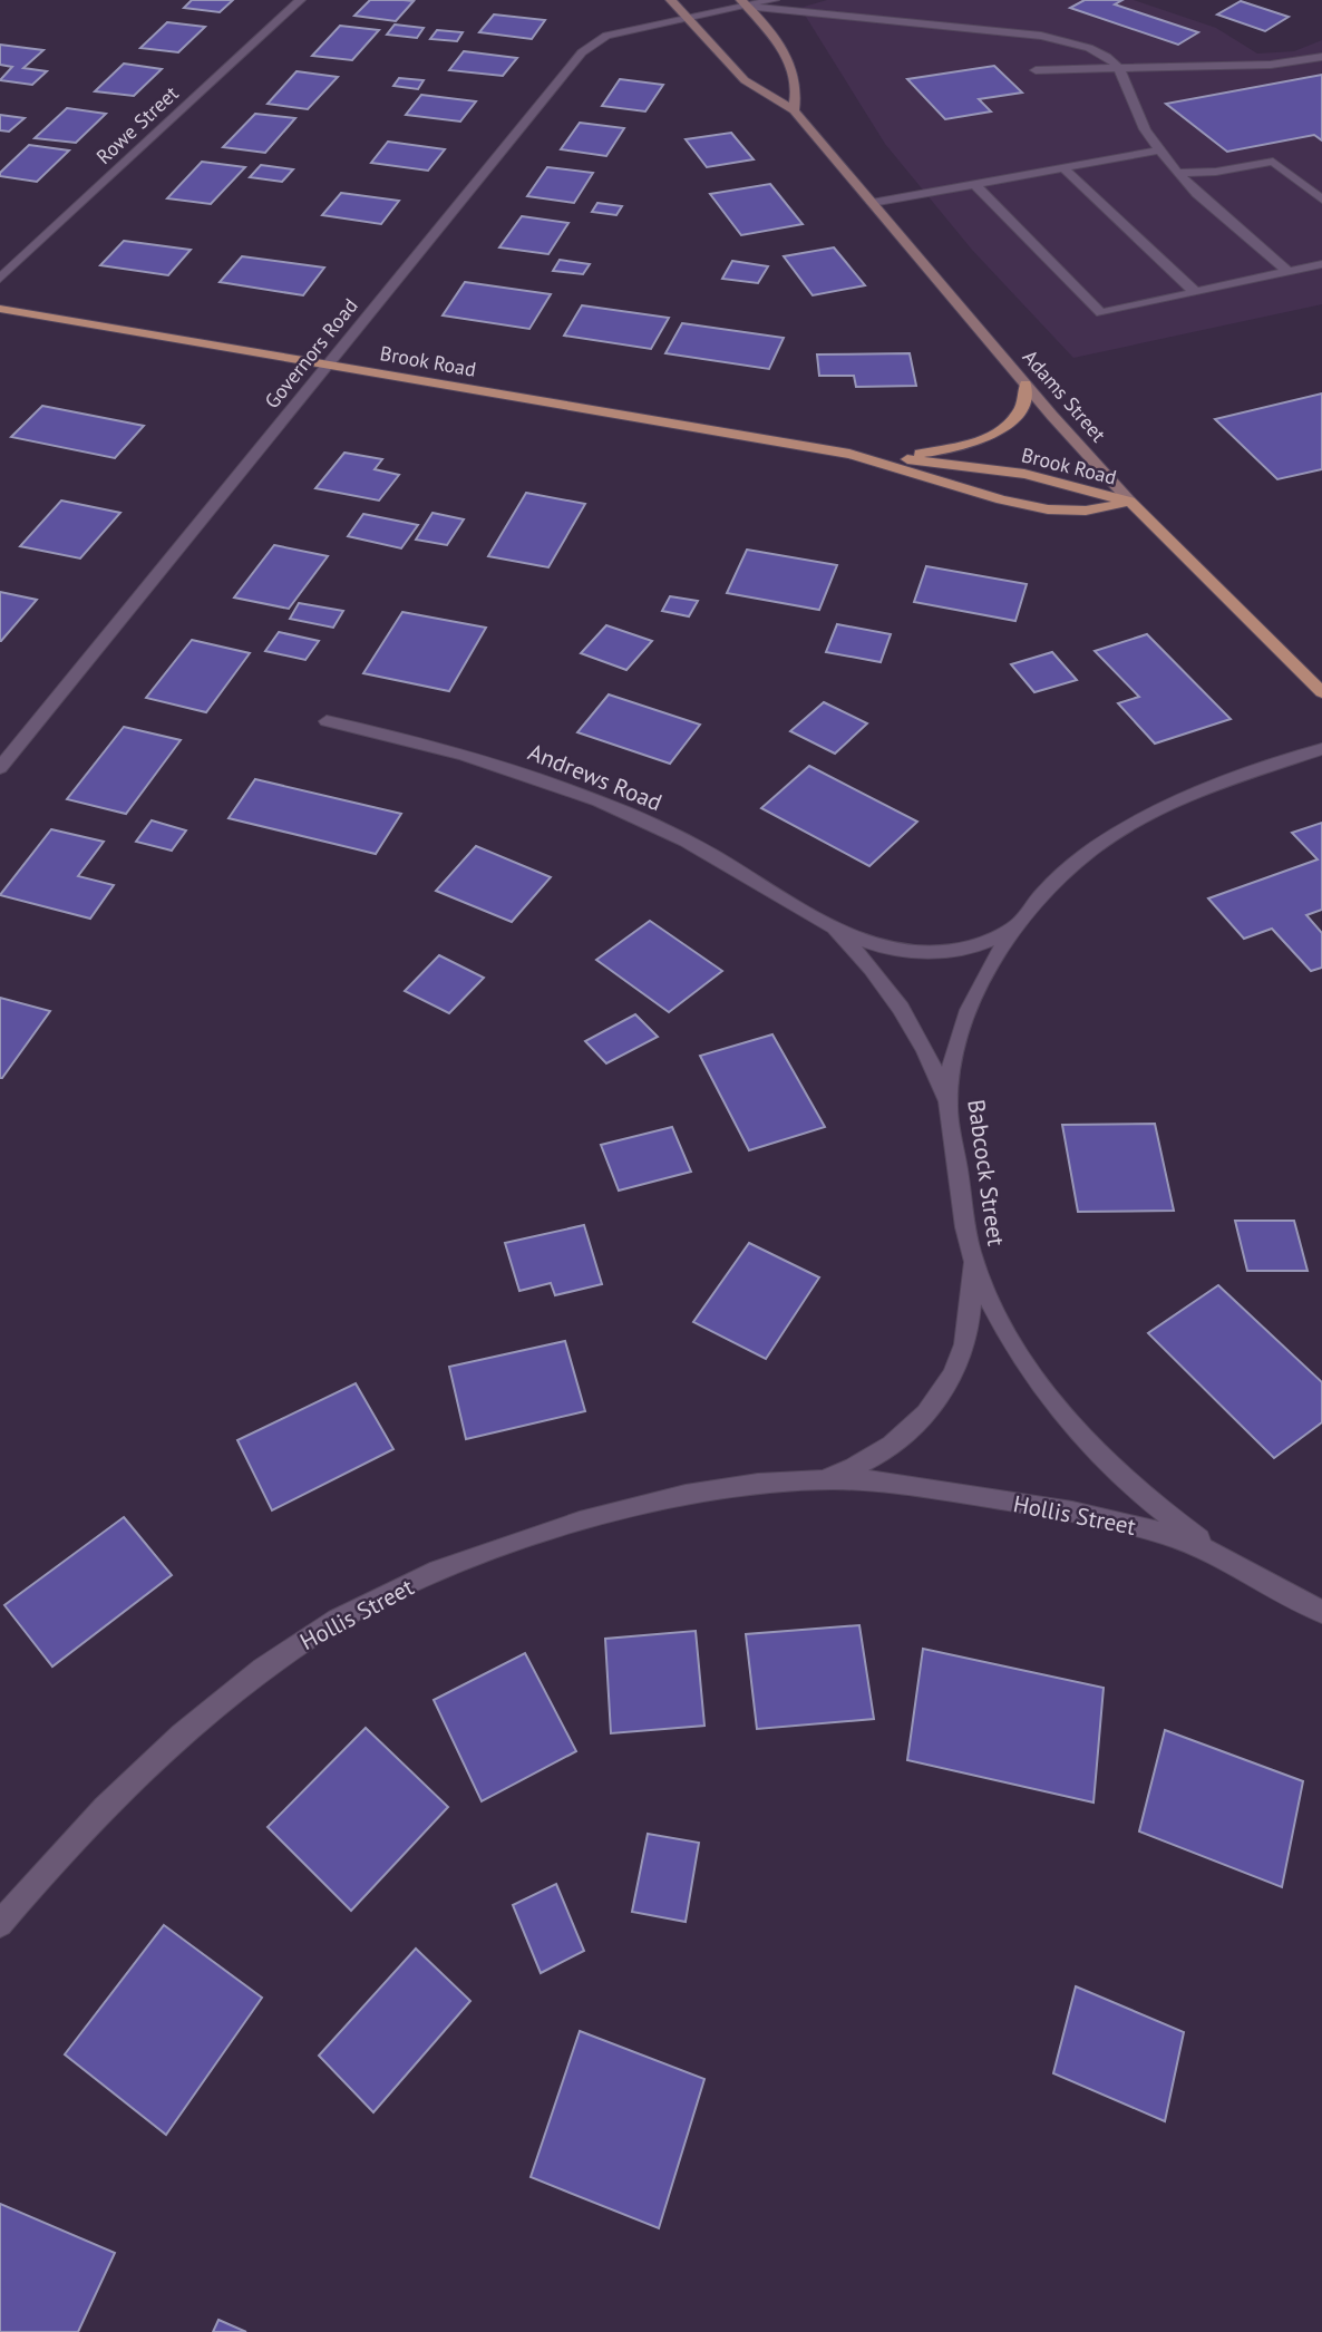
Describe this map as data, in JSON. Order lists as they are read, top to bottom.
{
  "streets": {
    "main road": ["Brook Road", "Adams Street"],
    "street": [
      "Rowe Street",
      "Governors Road",
      "Andrews Road",
      "Babcock Street",
      "Hollis Street"
    ]
  },
  "crossings": [
    ["Governors Road", "Brook Road"],
    ["Governors Road", "Adams Street"],
    ["Brook Road", "Adams Street"],
    ["Andrews Road", "Babcock Street"],
    ["Babcock Street", "Hollis Street"]
  ]
}
